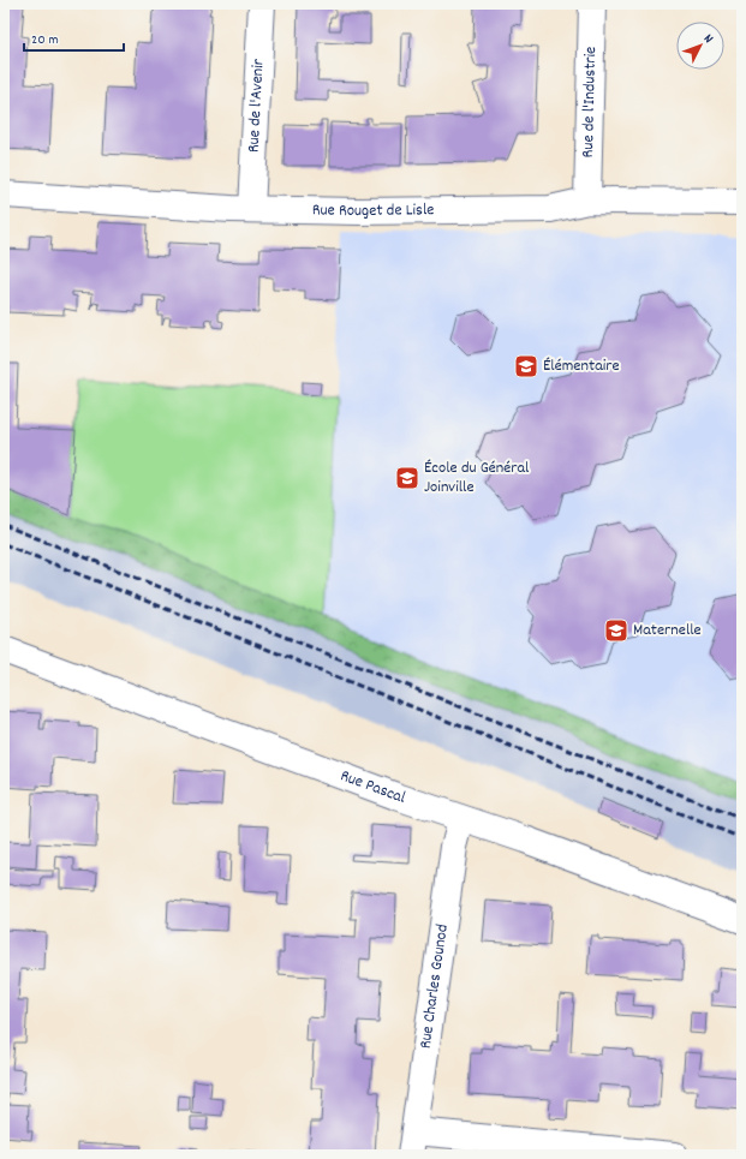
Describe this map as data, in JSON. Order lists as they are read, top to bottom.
{
  "streets": {
    "street": [
      "Rue de l'Industrie",
      "Rue de l'Avenir",
      "Rue Rouget de Lisle",
      "Rue Pascal",
      "Rue Charles Gounod"
    ]
  },
  "crossings": [
    ["Rue de l'Industrie", "Rue Rouget de Lisle"],
    ["Rue de l'Avenir", "Rue Rouget de Lisle"],
    ["Rue Pascal", "Rue Charles Gounod"]
  ],
  "places": {
    "school or university": ["Élémentaire", "École du Général Joinville", "Maternelle"]
  },
  "scale_bar": "20 m",
  "north": "top right"
}
